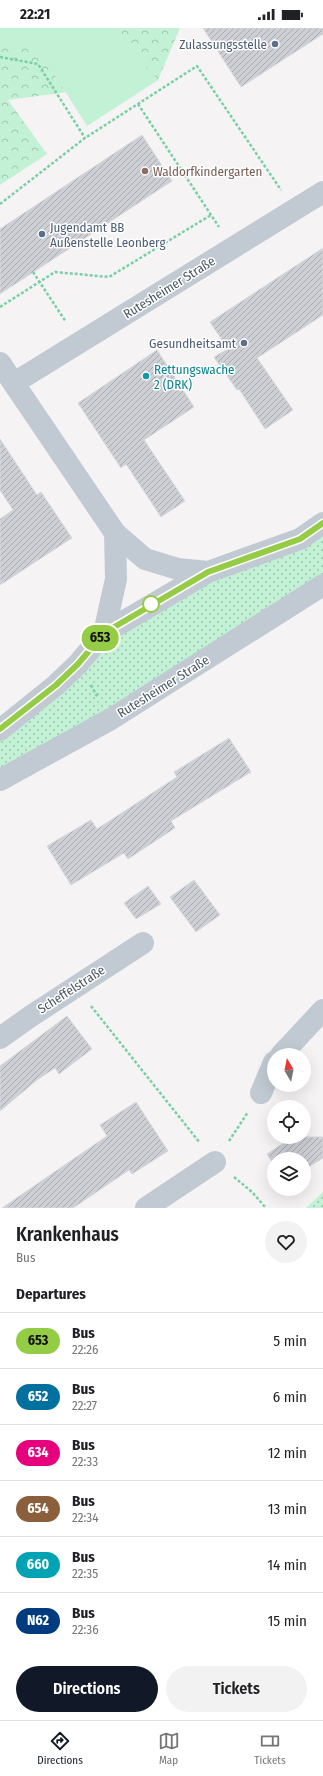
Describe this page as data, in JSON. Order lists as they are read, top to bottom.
{
  "streets": {
    "street": ["Rutesheimer Straße", "Scheffelstraße"]
  },
  "places": [
    "Zulassungsstelle",
    "Waldorfkindergarten",
    "Jugendamt BB Außenstelle Leonberg",
    "Gesundheitsamt",
    "Rettungswache 2 (DRK)"
  ],
  "lines": ["bus line 653"],
  "north": "top",
  "page": {
    "status": "22:21",
    "on_map": "653",
    "heading": [
      ["Krankenhaus", "Bus"],
      "Departures"
    ],
    "list": [
      {
        "mark": "653",
        "name": "Bus",
        "note": "22:26",
        "value": "5 min"
      },
      {
        "mark": "652",
        "name": "Bus",
        "note": "22:27",
        "value": "6 min"
      },
      {
        "mark": "634",
        "name": "Bus",
        "note": "22:33",
        "value": "12 min"
      },
      {
        "mark": "654",
        "name": "Bus",
        "note": "22:34",
        "value": "13 min"
      },
      {
        "mark": "660",
        "name": "Bus",
        "note": "22:35",
        "value": "14 min"
      },
      {
        "mark": "N62",
        "name": "Bus",
        "note": "22:36",
        "value": "15 min"
      }
    ],
    "buttons": ["Directions", "Tickets"],
    "tabs": ["Directions", "Map", "Tickets"]
  }
}
